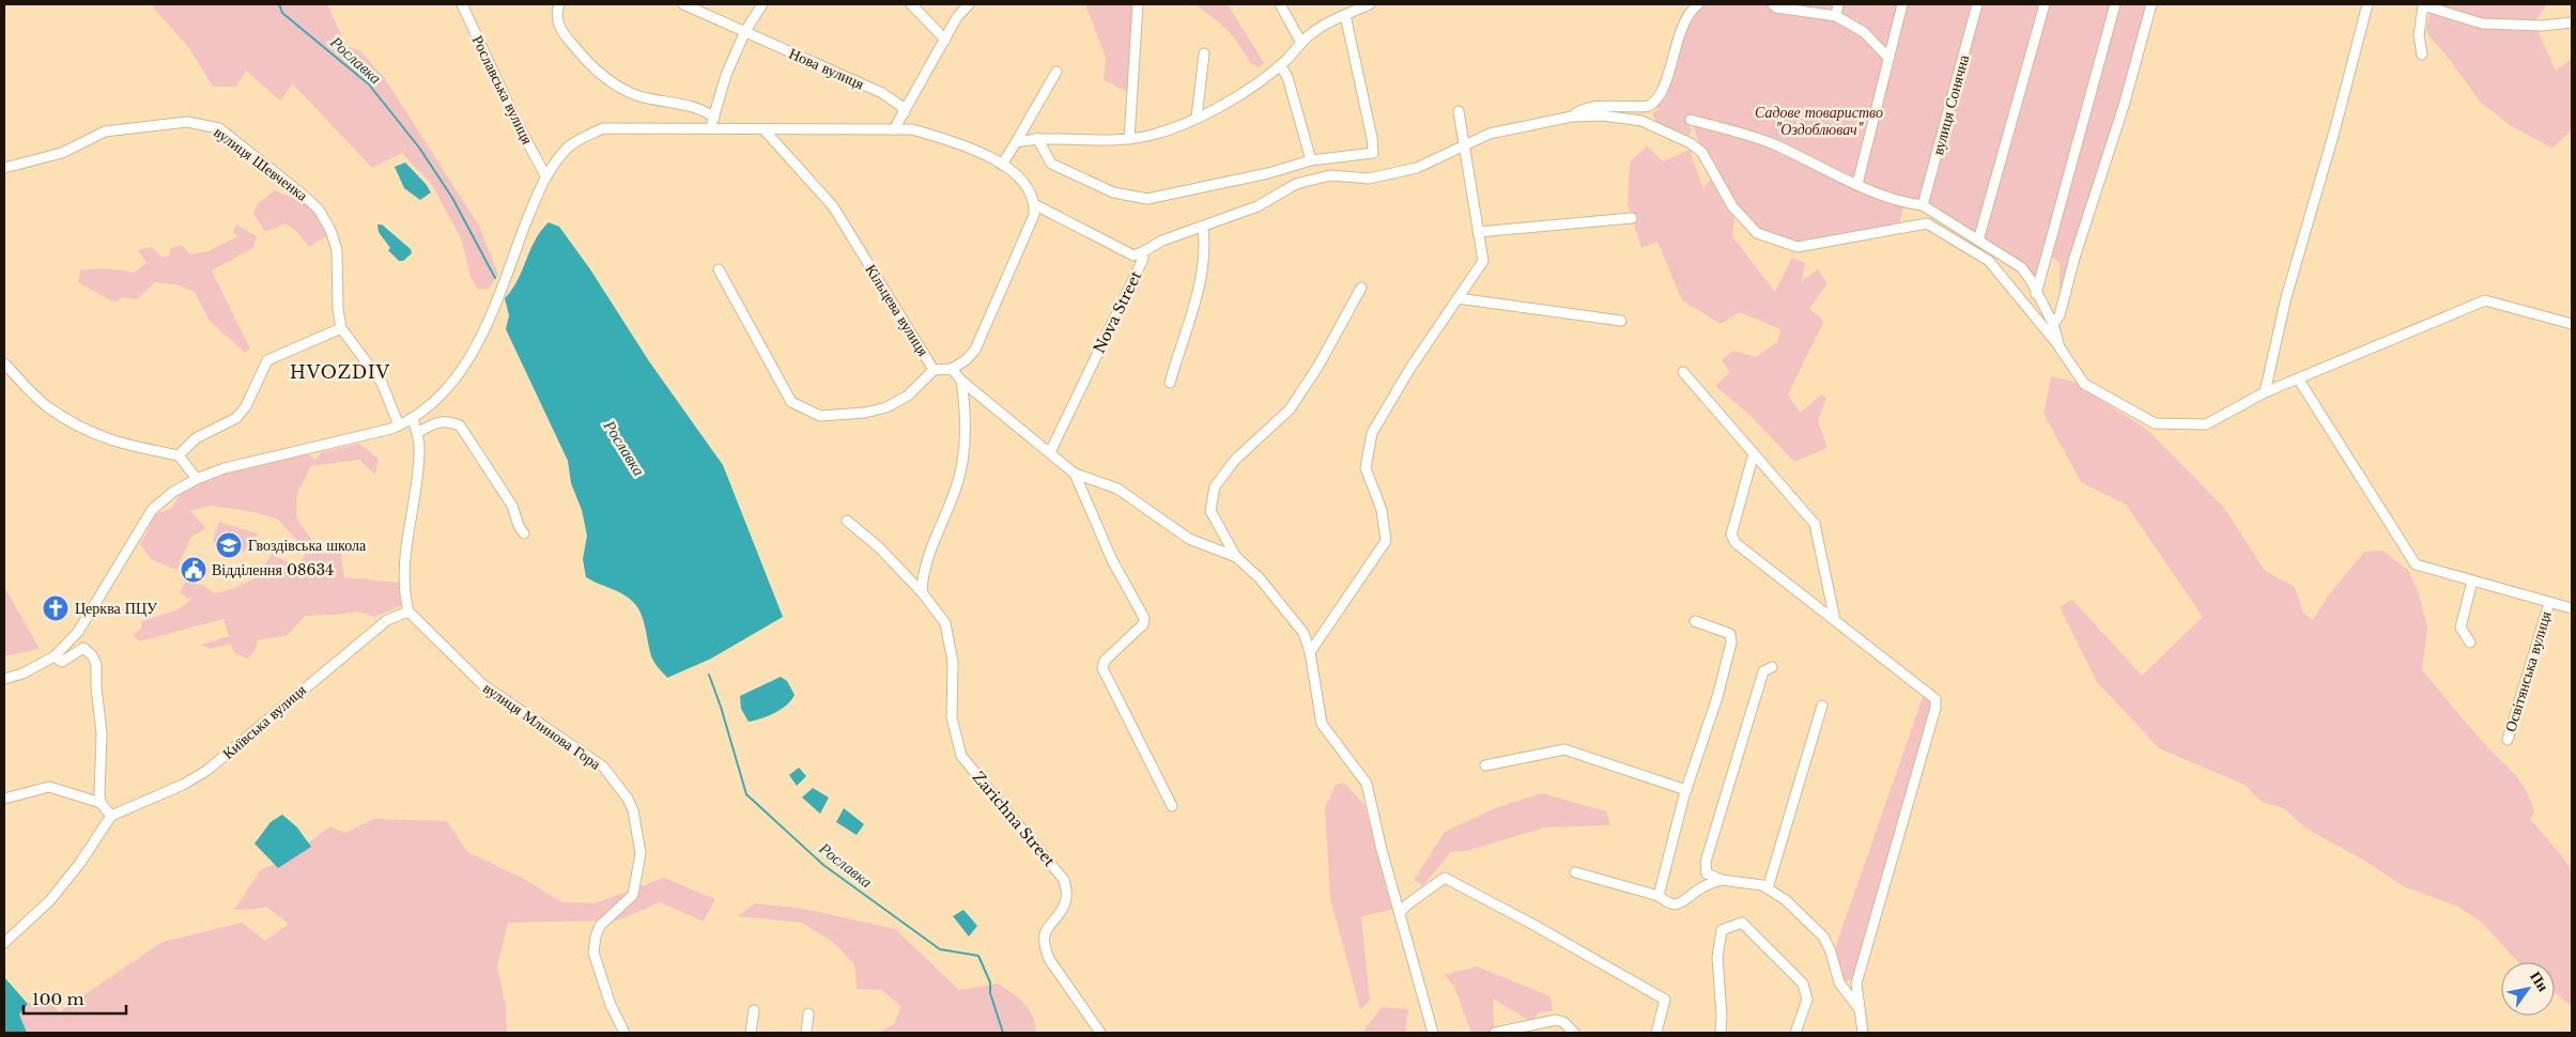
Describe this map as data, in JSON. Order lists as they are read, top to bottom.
{
  "streets": {
    "street": [
      "Нова вулиця",
      "Рославська вулиця",
      "вулиця Сонячна",
      "вулиця Шевченка",
      "Кільцева вулиця",
      "Nova Street",
      "Освітянська вулиця",
      "Київська вулиця",
      "вулиця Млинова Гора",
      "Zarichna Street"
    ]
  },
  "crossings": [
    ["Київська вулиця", "вулиця Млинова Гора"]
  ],
  "districts": ["HVOZDIV"],
  "water": ["Рославка"],
  "parks": ["Садове товариство \"Оздоблювач\""],
  "places": {
    "school or university": ["Гвоздівська школа"],
    "public building": ["Відділення 08634"],
    "church": ["Церква ПЦУ"]
  },
  "scale_bar": "100 m",
  "north": "top right"
}
